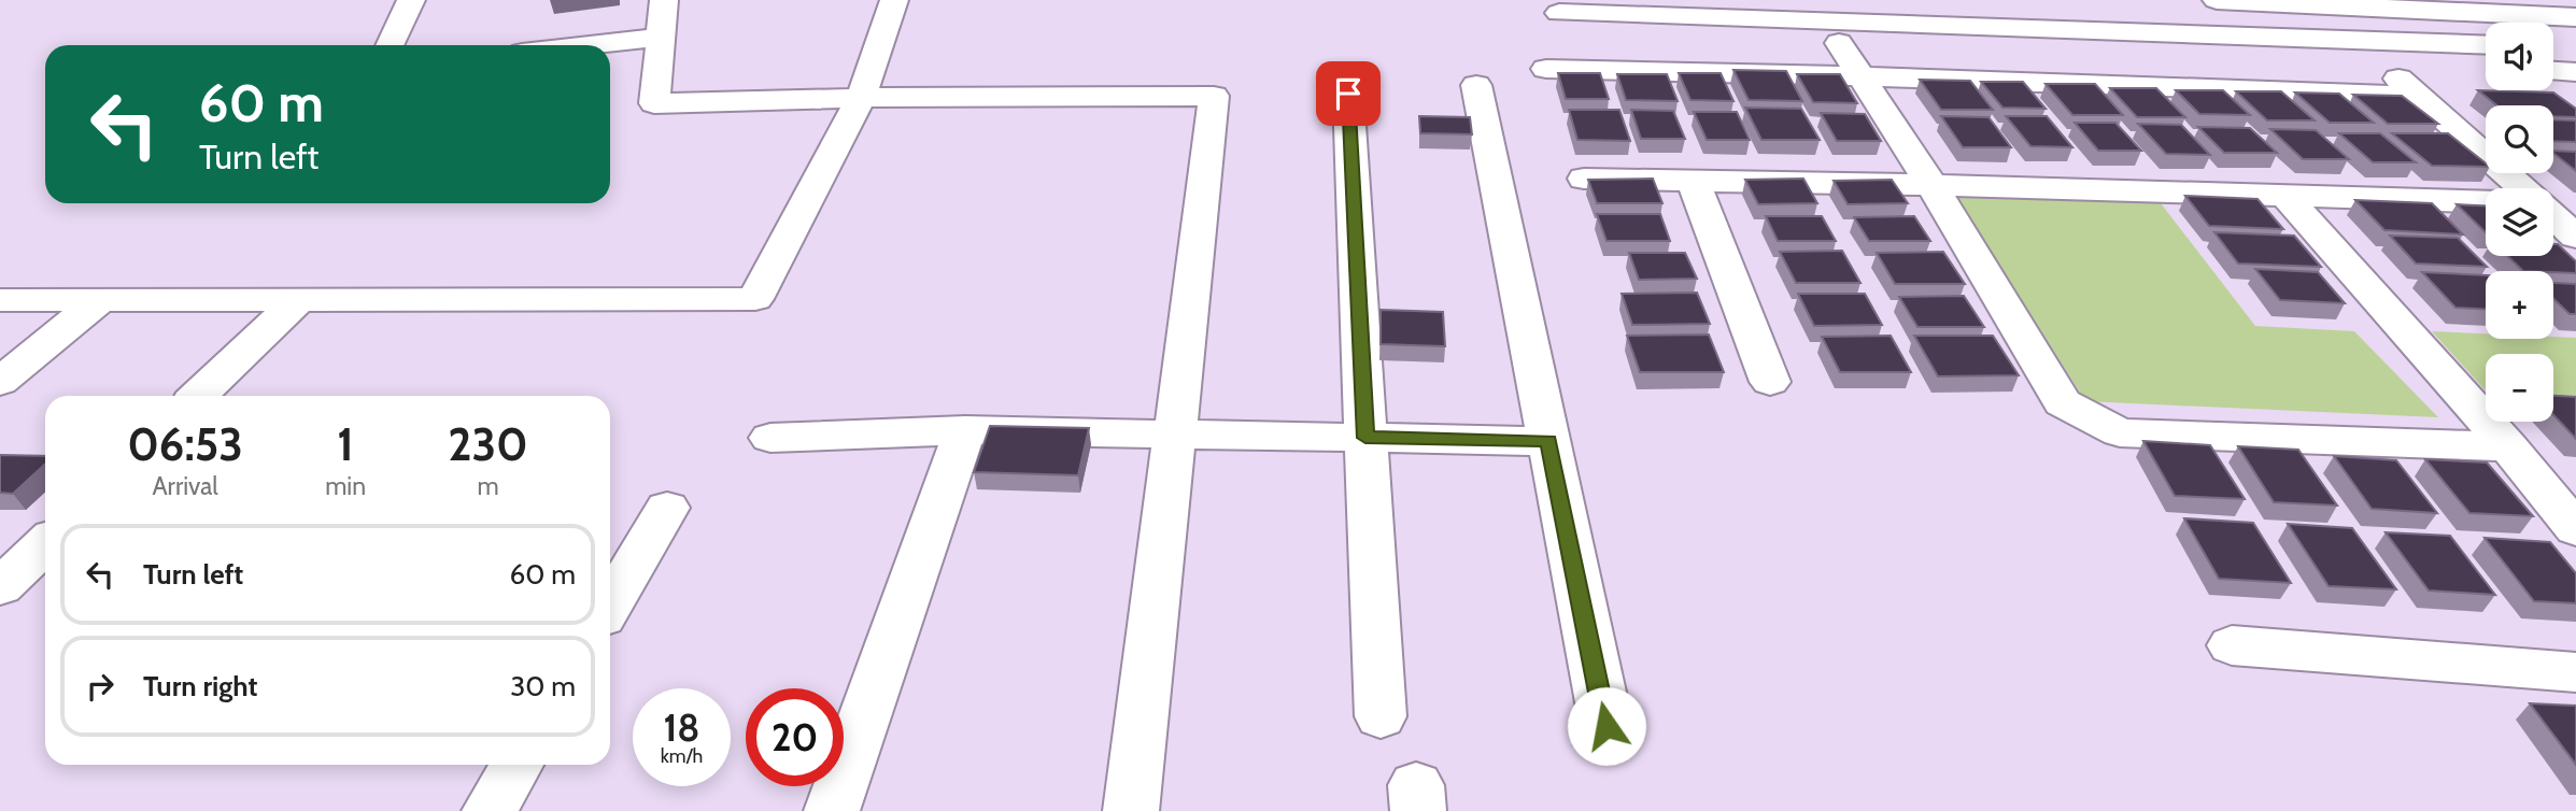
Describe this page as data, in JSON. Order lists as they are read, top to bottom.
{
  "page": {
    "map_buttons": ["+", "−"],
    "turn": ["60 m", "Turn left"],
    "eta": [
      "06:53",
      "Arrival",
      "1",
      "min",
      "230",
      "m"
    ],
    "list": [
      {
        "name": "Turn left",
        "value": "60 m"
      },
      {
        "name": "Turn right",
        "value": "30 m"
      }
    ],
    "speed": "18 km/h",
    "limit": "20"
  }
}
